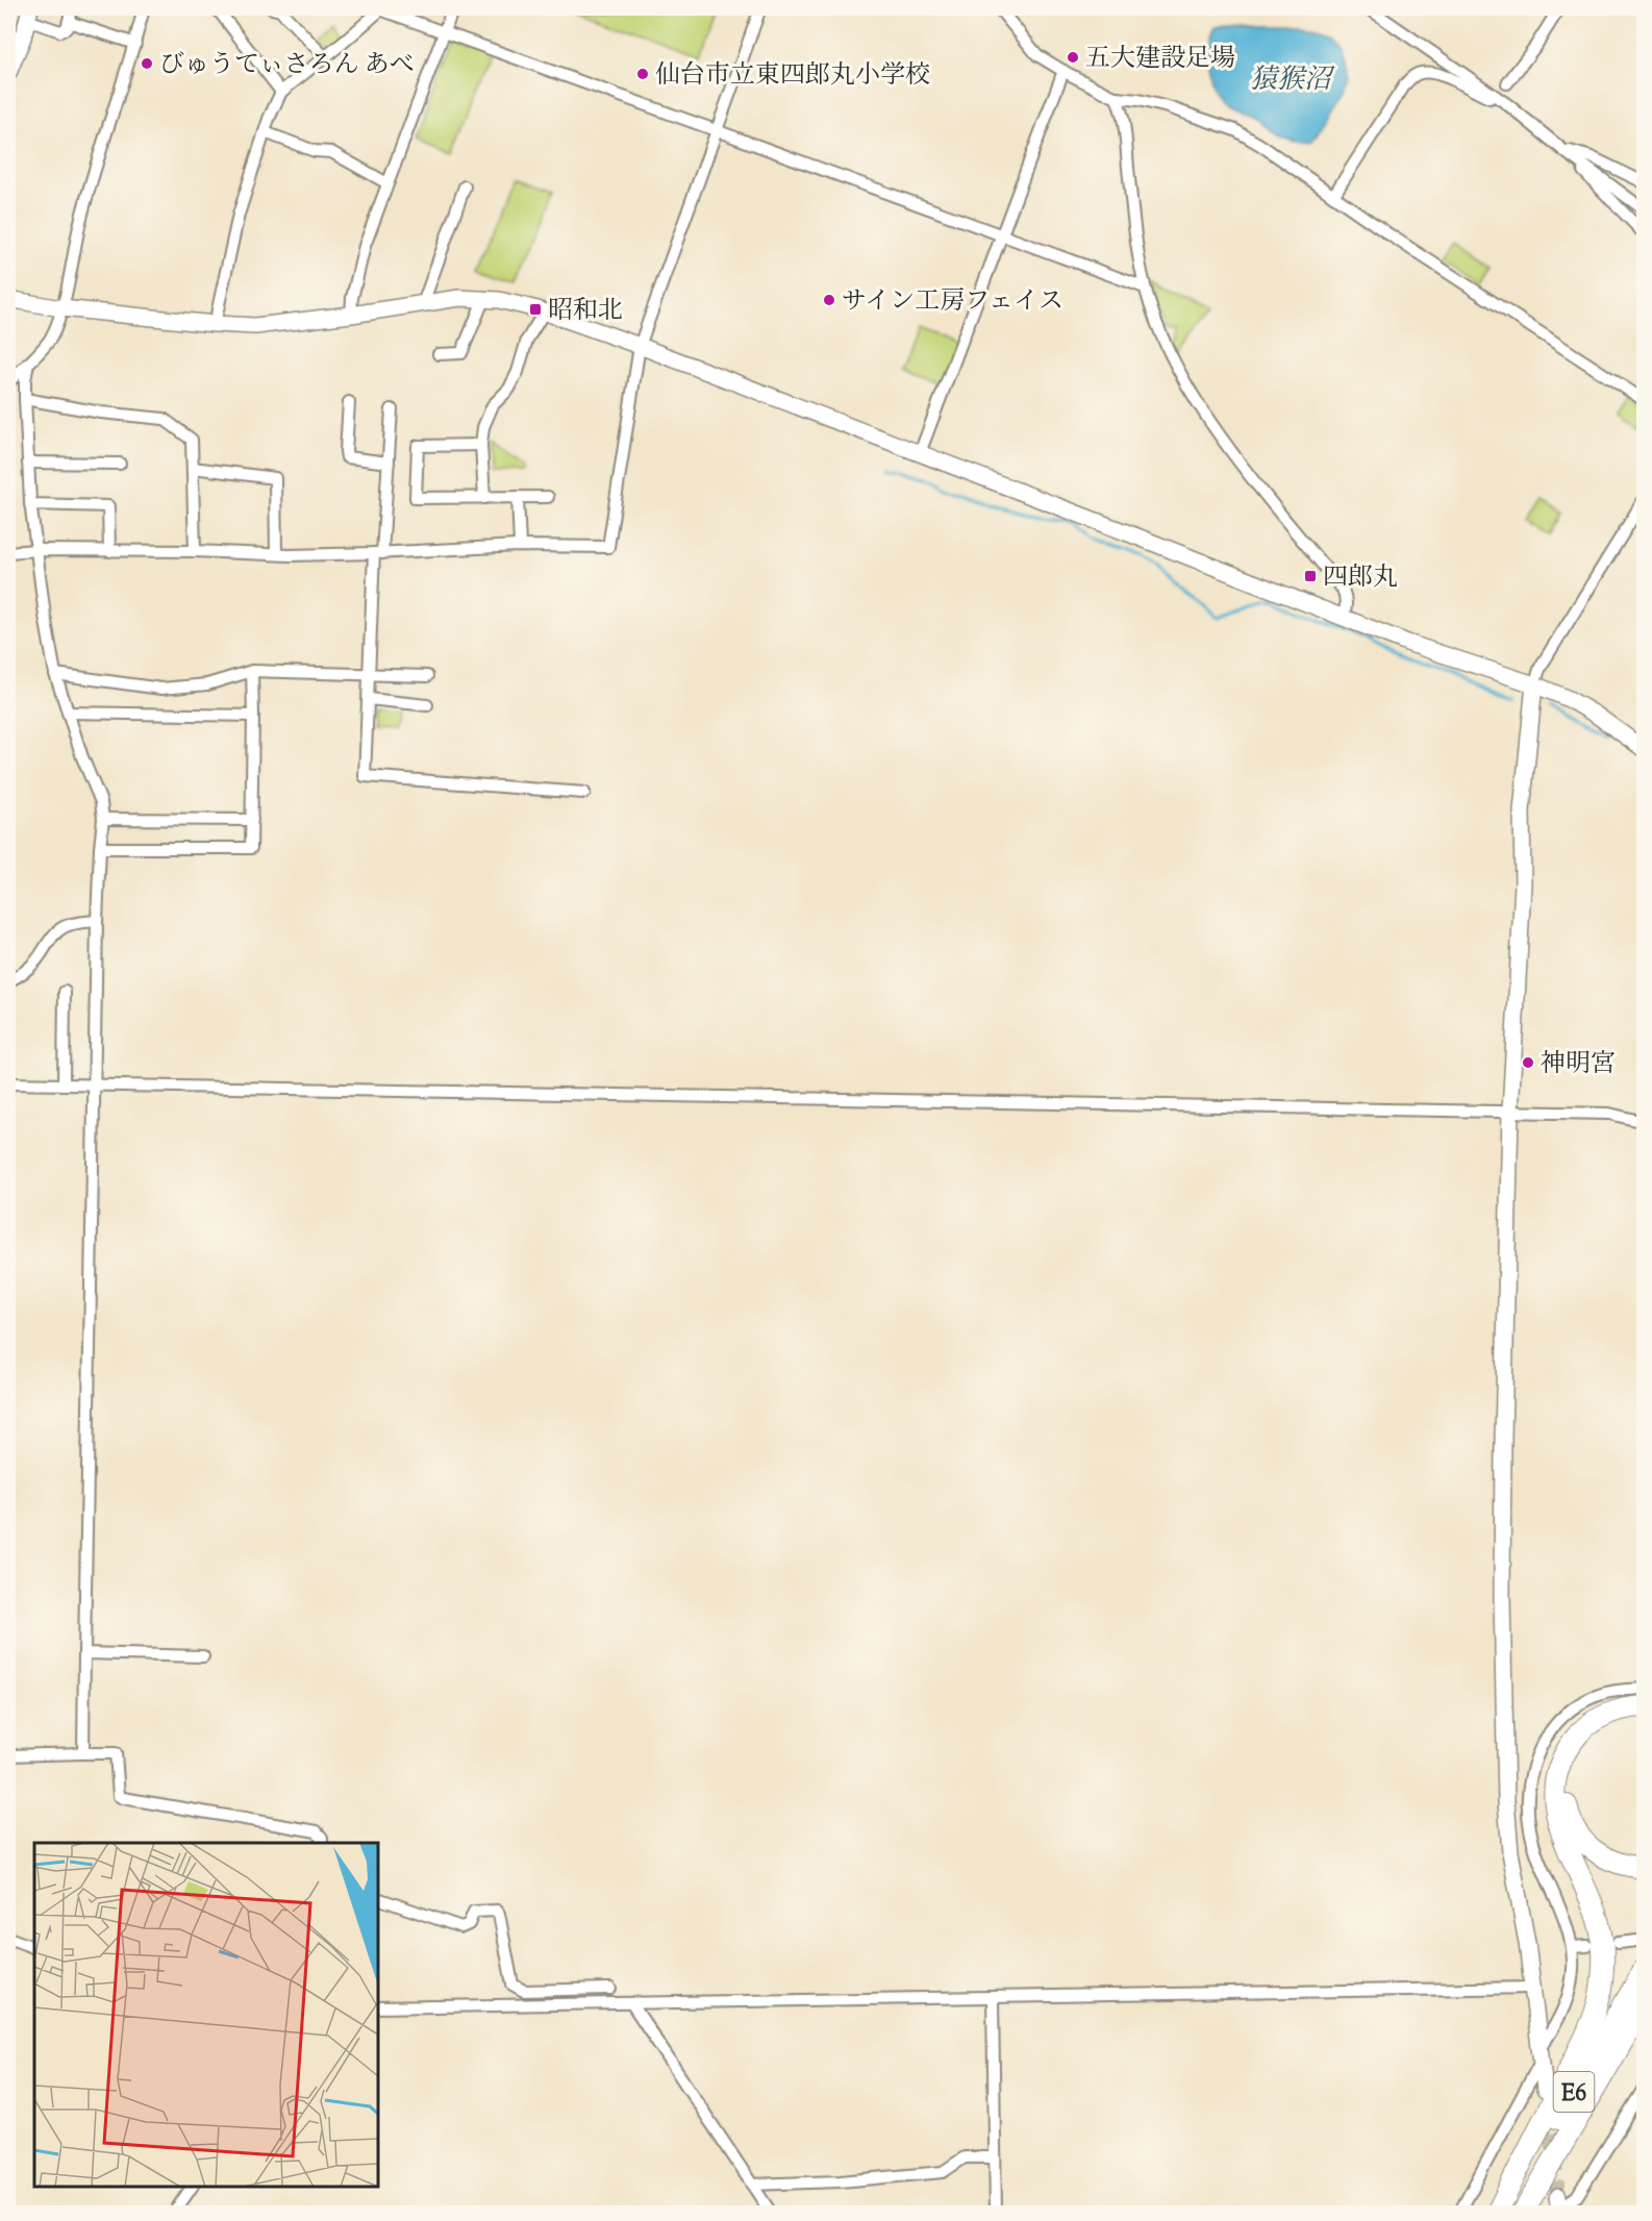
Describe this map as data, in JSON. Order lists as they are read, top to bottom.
{
  "streets": {
    "highway": ["E6"]
  },
  "water": ["猿猴沼"],
  "places": {
    "other": [
      "五大建設足場",
      "びゅうてぃさろん あべ",
      "仙台市立東四郎丸小学校",
      "サイン工房フェイス",
      "神明宮"
    ],
    "transit": ["昭和北", "四郎丸"]
  }
}
